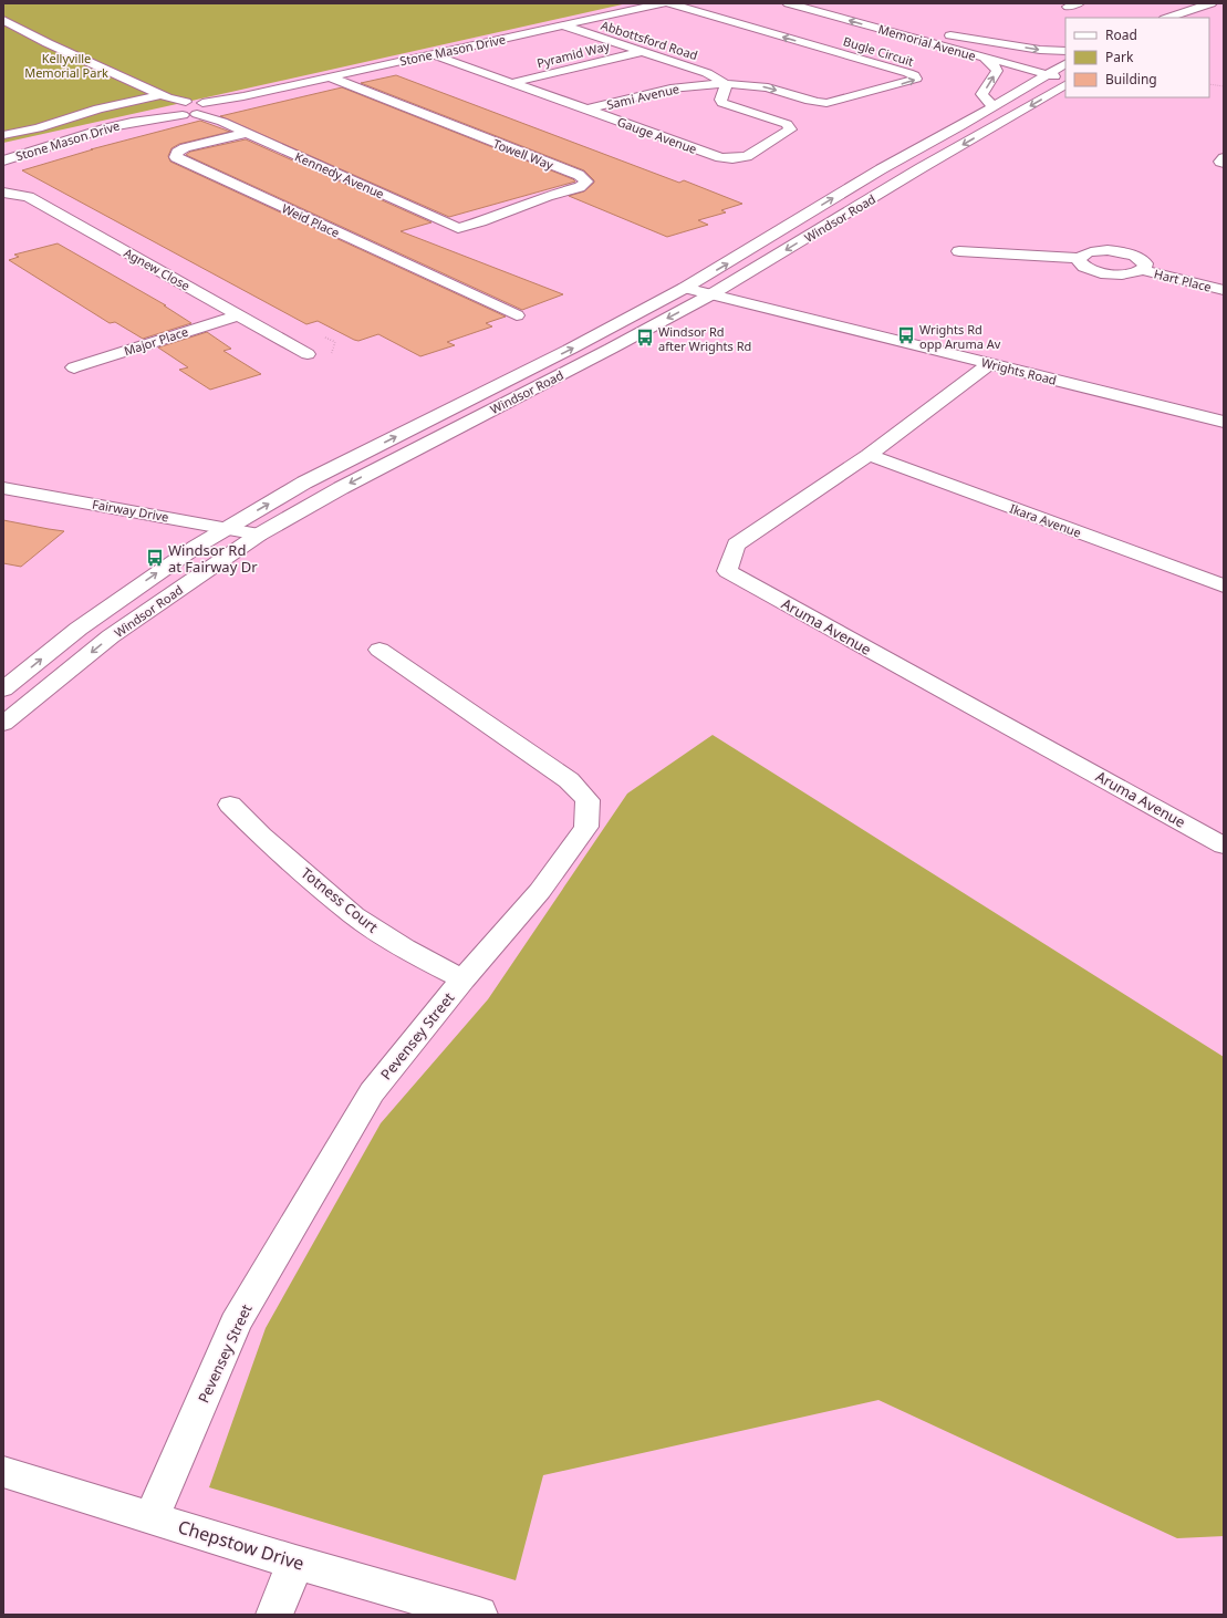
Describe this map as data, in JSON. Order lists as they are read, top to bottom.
{
  "streets": {
    "street": [
      "Abbottsford Road",
      "Memorial Avenue",
      "Stone Mason Drive",
      "Bugle Circuit",
      "Pyramid Way",
      "Sami Avenue",
      "Gauge Avenue",
      "Towell Way",
      "Kennedy Avenue",
      "Windsor Road",
      "Weid Place",
      "Agnew Close",
      "Hart Place",
      "Major Place",
      "Wrights Road",
      "Fairway Drive",
      "Ikara Avenue",
      "Aruma Avenue",
      "Totness Court",
      "Pevensey Street",
      "Chepstow Drive"
    ]
  },
  "crossings": [
    ["Abbottsford Road", "Stone Mason Drive"],
    ["Abbottsford Road", "Bugle Circuit"],
    ["Abbottsford Road", "Pyramid Way"],
    ["Abbottsford Road", "Sami Avenue"],
    ["Abbottsford Road", "Gauge Avenue"],
    ["Memorial Avenue", "Windsor Road"],
    ["Stone Mason Drive", "Gauge Avenue"],
    ["Stone Mason Drive", "Towell Way"],
    ["Stone Mason Drive", "Kennedy Avenue"],
    ["Bugle Circuit", "Sami Avenue"],
    ["Bugle Circuit", "Gauge Avenue"],
    ["Pyramid Way", "Gauge Avenue"],
    ["Sami Avenue", "Gauge Avenue"],
    ["Towell Way", "Kennedy Avenue"],
    ["Kennedy Avenue", "Weid Place"],
    ["Windsor Road", "Wrights Road"],
    ["Windsor Road", "Fairway Drive"],
    ["Agnew Close", "Major Place"],
    ["Wrights Road", "Aruma Avenue"],
    ["Ikara Avenue", "Aruma Avenue"],
    ["Totness Court", "Pevensey Street"],
    ["Pevensey Street", "Chepstow Drive"]
  ],
  "parks": ["Kellyville Memorial Park"],
  "places": {
    "bus stop": ["Wrights Rd opp Aruma Av", "Windsor Rd after Wrights Rd", "Windsor Rd at Fairway Dr"]
  },
  "legend": ["Road", "Park", "Building"]
}
